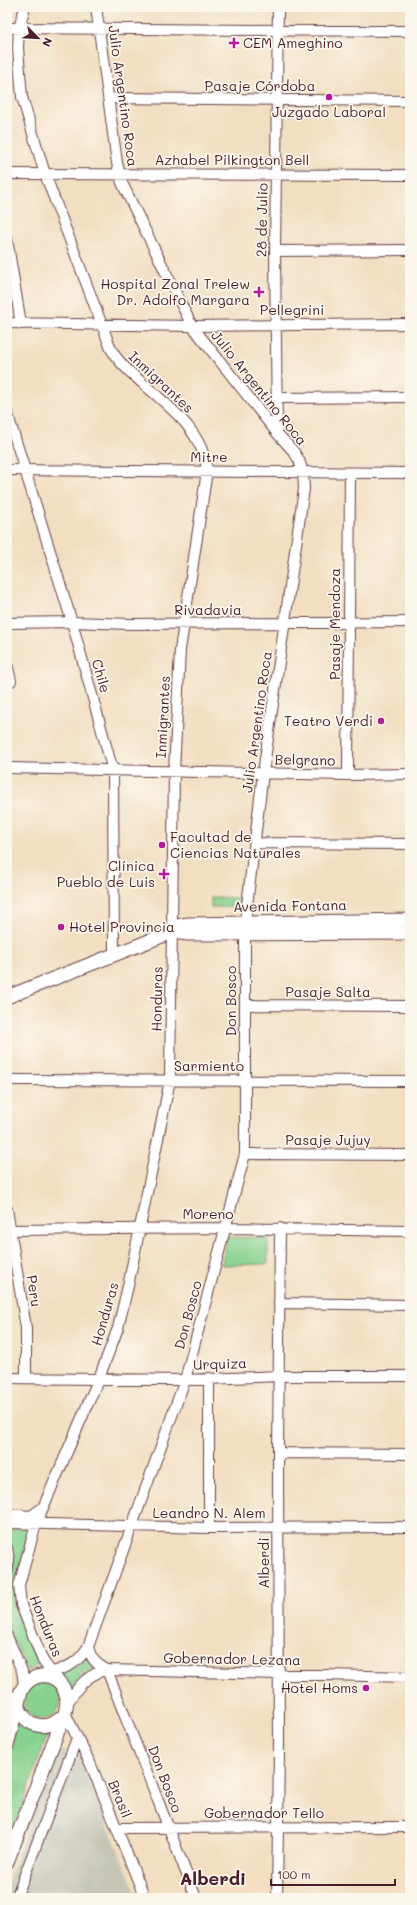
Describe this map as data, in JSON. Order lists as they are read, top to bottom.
{
  "streets": {
    "main road": ["Avenida Fontana"],
    "street": [
      "Pasaje Córdoba",
      "Julio Argentino Roca",
      "Azhabel Pilkington Bell",
      "28 de Julio",
      "Pellegrini",
      "Inmigrantes",
      "Mitre",
      "Rivadavia",
      "Pasaje Mendoza",
      "Chile",
      "Belgrano",
      "Pasaje Salta",
      "Honduras",
      "Don Bosco",
      "Sarmiento",
      "Pasaje Jujuy",
      "Moreno",
      "Peru",
      "Urquiza",
      "Leandro N. Alem",
      "Alberdi",
      "Gobernador Lezana",
      "Brasil",
      "Gobernador Tello"
    ]
  },
  "crossings": [
    ["Pasaje Córdoba", "Julio Argentino Roca"],
    ["Pasaje Córdoba", "28 de Julio"],
    ["Julio Argentino Roca", "Azhabel Pilkington Bell"],
    ["Julio Argentino Roca", "28 de Julio"],
    ["Julio Argentino Roca", "Pellegrini"],
    ["Julio Argentino Roca", "Mitre"],
    ["Julio Argentino Roca", "Rivadavia"],
    ["Julio Argentino Roca", "Belgrano"],
    ["Julio Argentino Roca", "Avenida Fontana"],
    ["Julio Argentino Roca", "Don Bosco"],
    ["Azhabel Pilkington Bell", "28 de Julio"],
    ["Azhabel Pilkington Bell", "Inmigrantes"],
    ["28 de Julio", "Pellegrini"],
    ["Pellegrini", "Inmigrantes"],
    ["Inmigrantes", "Mitre"],
    ["Inmigrantes", "Rivadavia"],
    ["Inmigrantes", "Belgrano"],
    ["Inmigrantes", "Avenida Fontana"],
    ["Inmigrantes", "Honduras"],
    ["Mitre", "Pasaje Mendoza"],
    ["Mitre", "Chile"],
    ["Rivadavia", "Pasaje Mendoza"],
    ["Rivadavia", "Chile"],
    ["Pasaje Mendoza", "Belgrano"],
    ["Chile", "Belgrano"],
    ["Chile", "Avenida Fontana"],
    ["Avenida Fontana", "Honduras"],
    ["Avenida Fontana", "Don Bosco"],
    ["Pasaje Salta", "Don Bosco"],
    ["Honduras", "Don Bosco"],
    ["Honduras", "Sarmiento"],
    ["Honduras", "Moreno"],
    ["Honduras", "Urquiza"],
    ["Honduras", "Leandro N. Alem"],
    ["Honduras", "Gobernador Lezana"],
    ["Honduras", "Brasil"],
    ["Don Bosco", "Sarmiento"],
    ["Don Bosco", "Pasaje Jujuy"],
    ["Don Bosco", "Moreno"],
    ["Don Bosco", "Urquiza"],
    ["Don Bosco", "Leandro N. Alem"],
    ["Don Bosco", "Gobernador Lezana"],
    ["Don Bosco", "Brasil"],
    ["Don Bosco", "Gobernador Tello"],
    ["Moreno", "Peru"],
    ["Moreno", "Alberdi"],
    ["Peru", "Urquiza"],
    ["Urquiza", "Alberdi"],
    ["Leandro N. Alem", "Alberdi"],
    ["Alberdi", "Gobernador Lezana"],
    ["Alberdi", "Gobernador Tello"],
    ["Gobernador Lezana", "Brasil"],
    ["Brasil", "Gobernador Tello"]
  ],
  "districts": ["Alberdi"],
  "places": {
    "health": ["CEM Ameghino", "Hospital Zonal Trelew Dr. Adolfo Margara", "Clínica Pueblo de Luis"],
    "other": [
      "Juzgado Laboral",
      "Teatro Verdi",
      "Facultad de Ciencias Naturales",
      "Hotel Provincia",
      "Hotel Homs"
    ]
  },
  "scale_bar": "100 m",
  "north": "bottom right"
}
